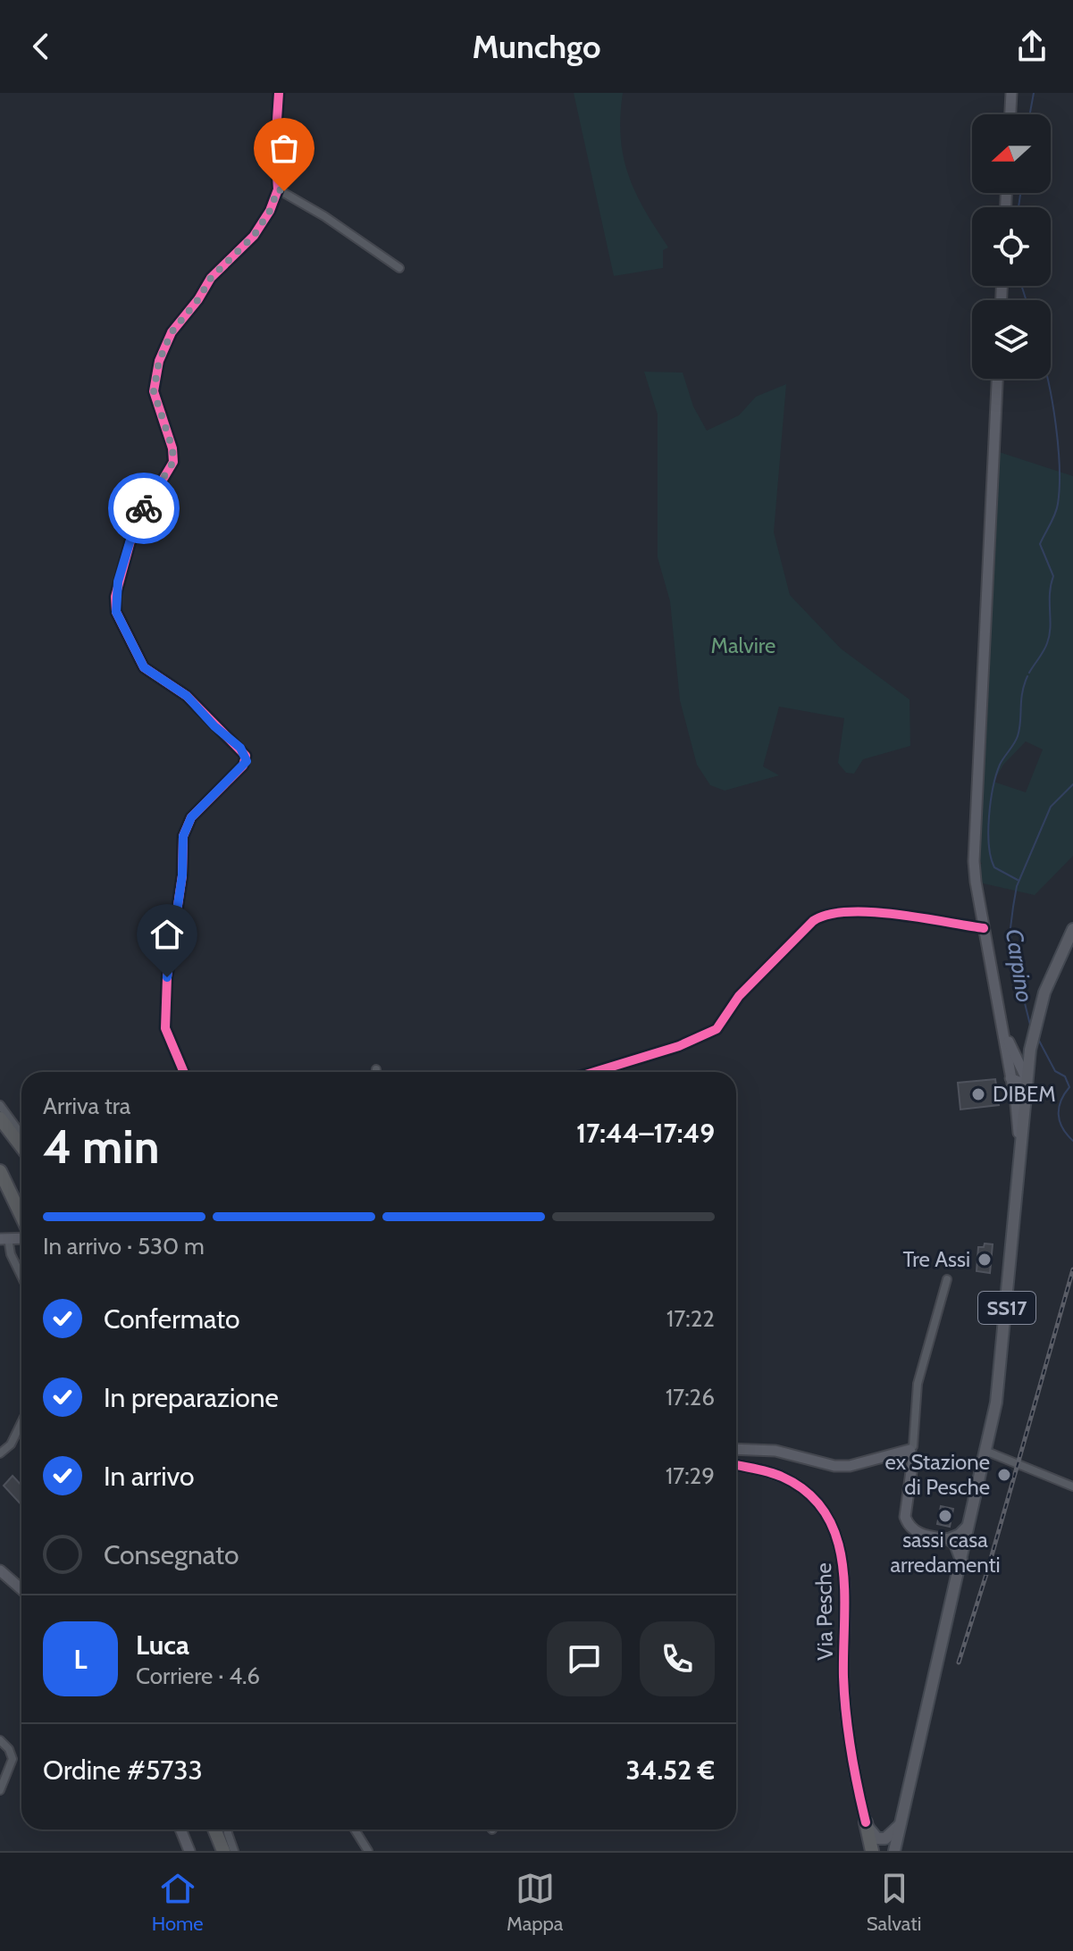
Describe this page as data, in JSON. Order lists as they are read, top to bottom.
{
  "streets": {
    "main road": ["SS17", "Via Pesche"]
  },
  "water": ["Carpino"],
  "parks": ["Malvire"],
  "places": [
    "DIBEM",
    "Tre Assi",
    "ex Stazione di Pesche",
    "sassi casa arredamenti"
  ],
  "north": "left",
  "page": {
    "header": "Munchgo",
    "heading": ["4 min", "Arriva tra", "17:44–17:49"],
    "panel": [
      "Luca",
      "Corriere · 4.6",
      "Ordine #5733",
      "34.52 €"
    ],
    "bar": "In arrivo · 530 m",
    "list": [
      ["Confermato", "17:22"],
      ["In preparazione", "17:26"],
      ["In arrivo", "17:29"],
      "Consegnato"
    ],
    "round": "L",
    "tabs": ["Home", "Mappa", "Salvati"]
  }
}
